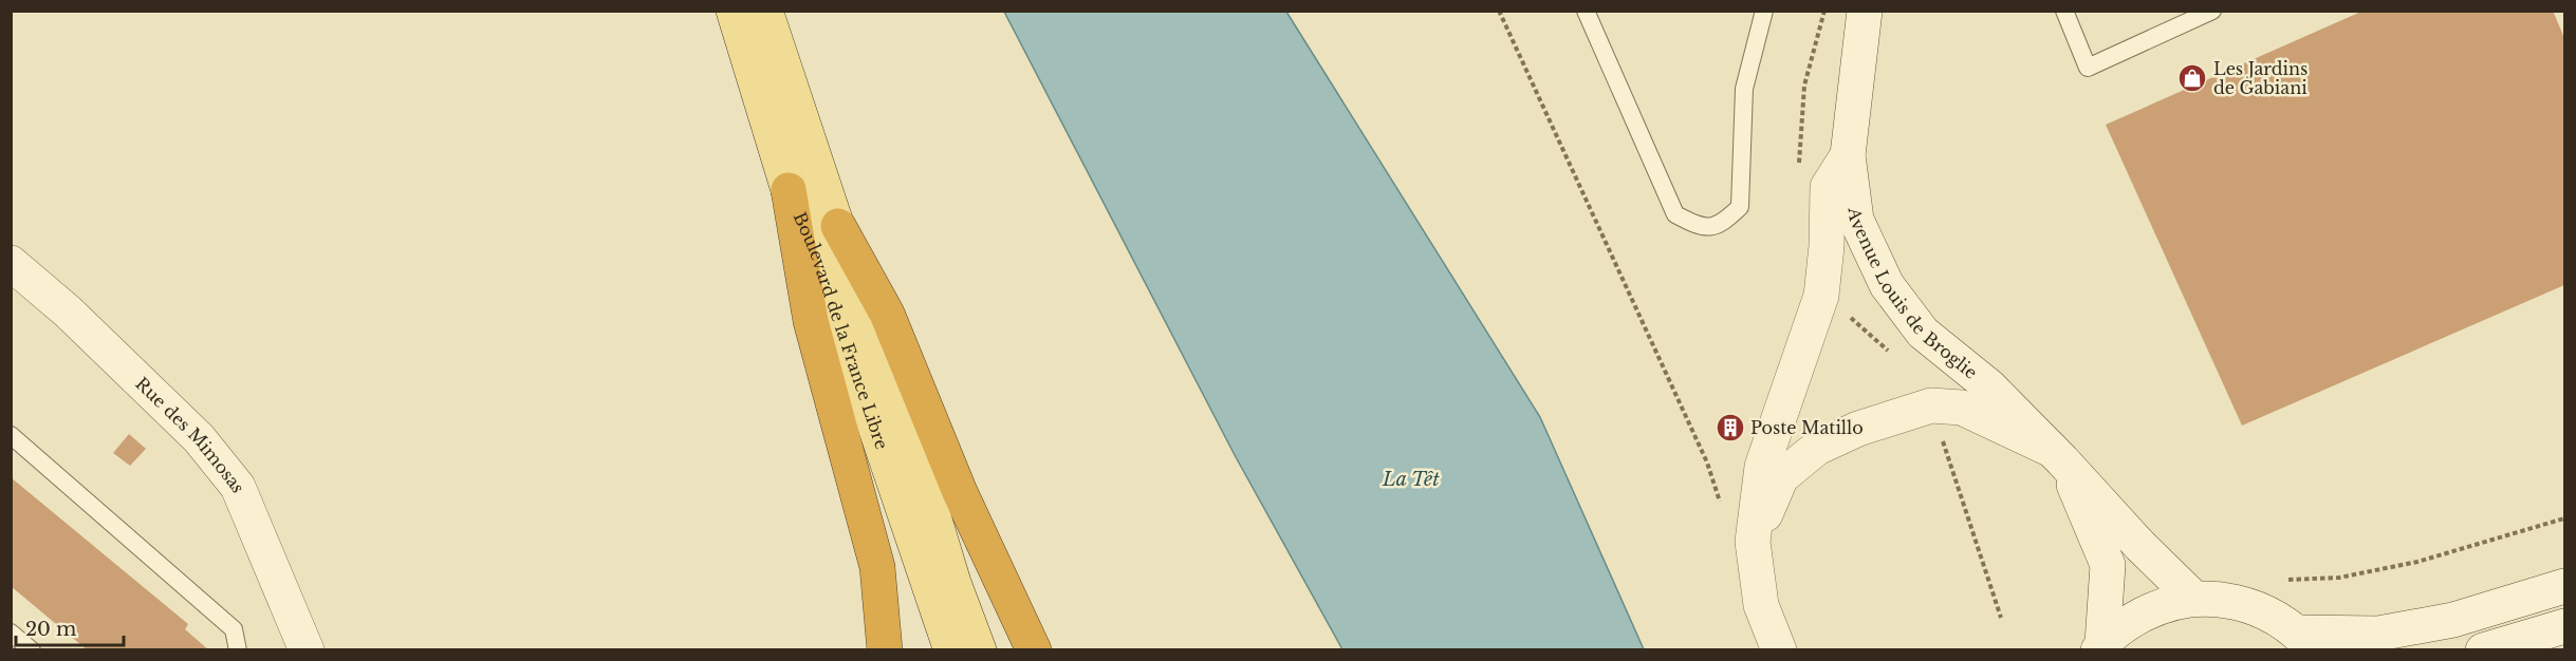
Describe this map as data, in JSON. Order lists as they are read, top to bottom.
{
  "streets": {
    "main road": ["Avenue Louis de Broglie", "Boulevard de la France Libre", "Rue des Mimosas"]
  },
  "water": ["La Têt"],
  "places": {
    "shop": ["Les Jardins de Gabiani"],
    "building": ["Poste Matillo"]
  },
  "scale_bar": "20 m"
}
